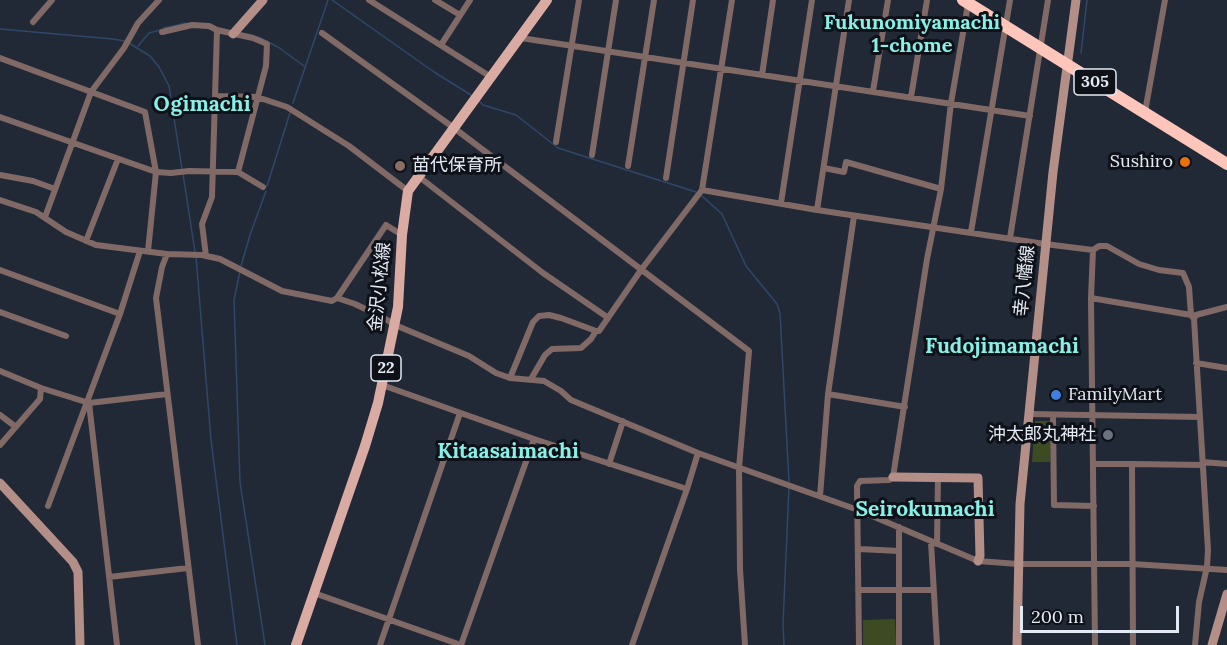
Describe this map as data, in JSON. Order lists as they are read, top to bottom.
{
  "streets": {
    "highway": ["305"],
    "main road": ["金沢小松線", "22"],
    "street": ["幸八幡線"]
  },
  "crossings": [
    ["305", "幸八幡線"]
  ],
  "districts": [
    "Fukunomiyamachi 1-chome",
    "Ogimachi",
    "Fudojimamachi",
    "Kitaasaimachi",
    "Seirokumachi"
  ],
  "places": [
    "Sushiro",
    "苗代保育所",
    "FamilyMart",
    "沖太郎丸神社"
  ],
  "scale_bar": "200 m"
}
